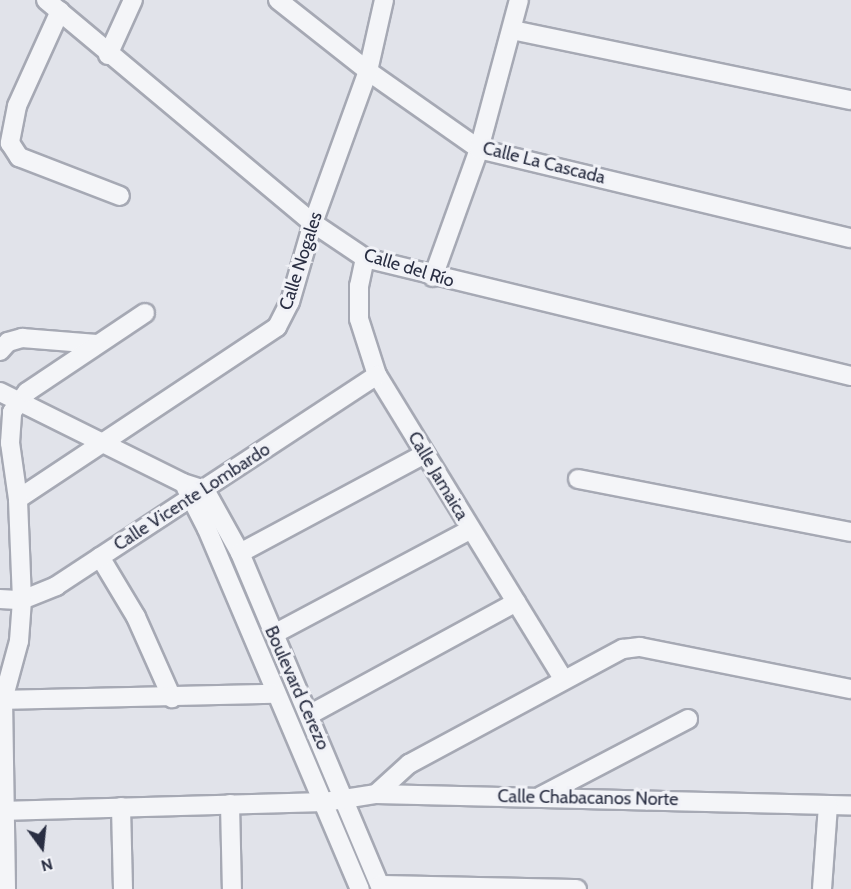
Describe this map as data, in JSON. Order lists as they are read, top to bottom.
{
  "streets": {
    "street": [
      "Calle La Cascada",
      "Calle Nogales",
      "Calle del Río",
      "Calle Jamaica",
      "Calle Vicente Lombardo",
      "Boulevard Cerezo",
      "Calle Chabacanos Norte"
    ]
  },
  "crossings": [
    ["Calle La Cascada", "Calle Nogales"],
    ["Calle Nogales", "Calle del Río"],
    ["Calle del Río", "Calle Jamaica"],
    ["Calle Jamaica", "Calle Vicente Lombardo"],
    ["Calle Vicente Lombardo", "Boulevard Cerezo"],
    ["Boulevard Cerezo", "Calle Chabacanos Norte"]
  ],
  "north": "bottom"
}
